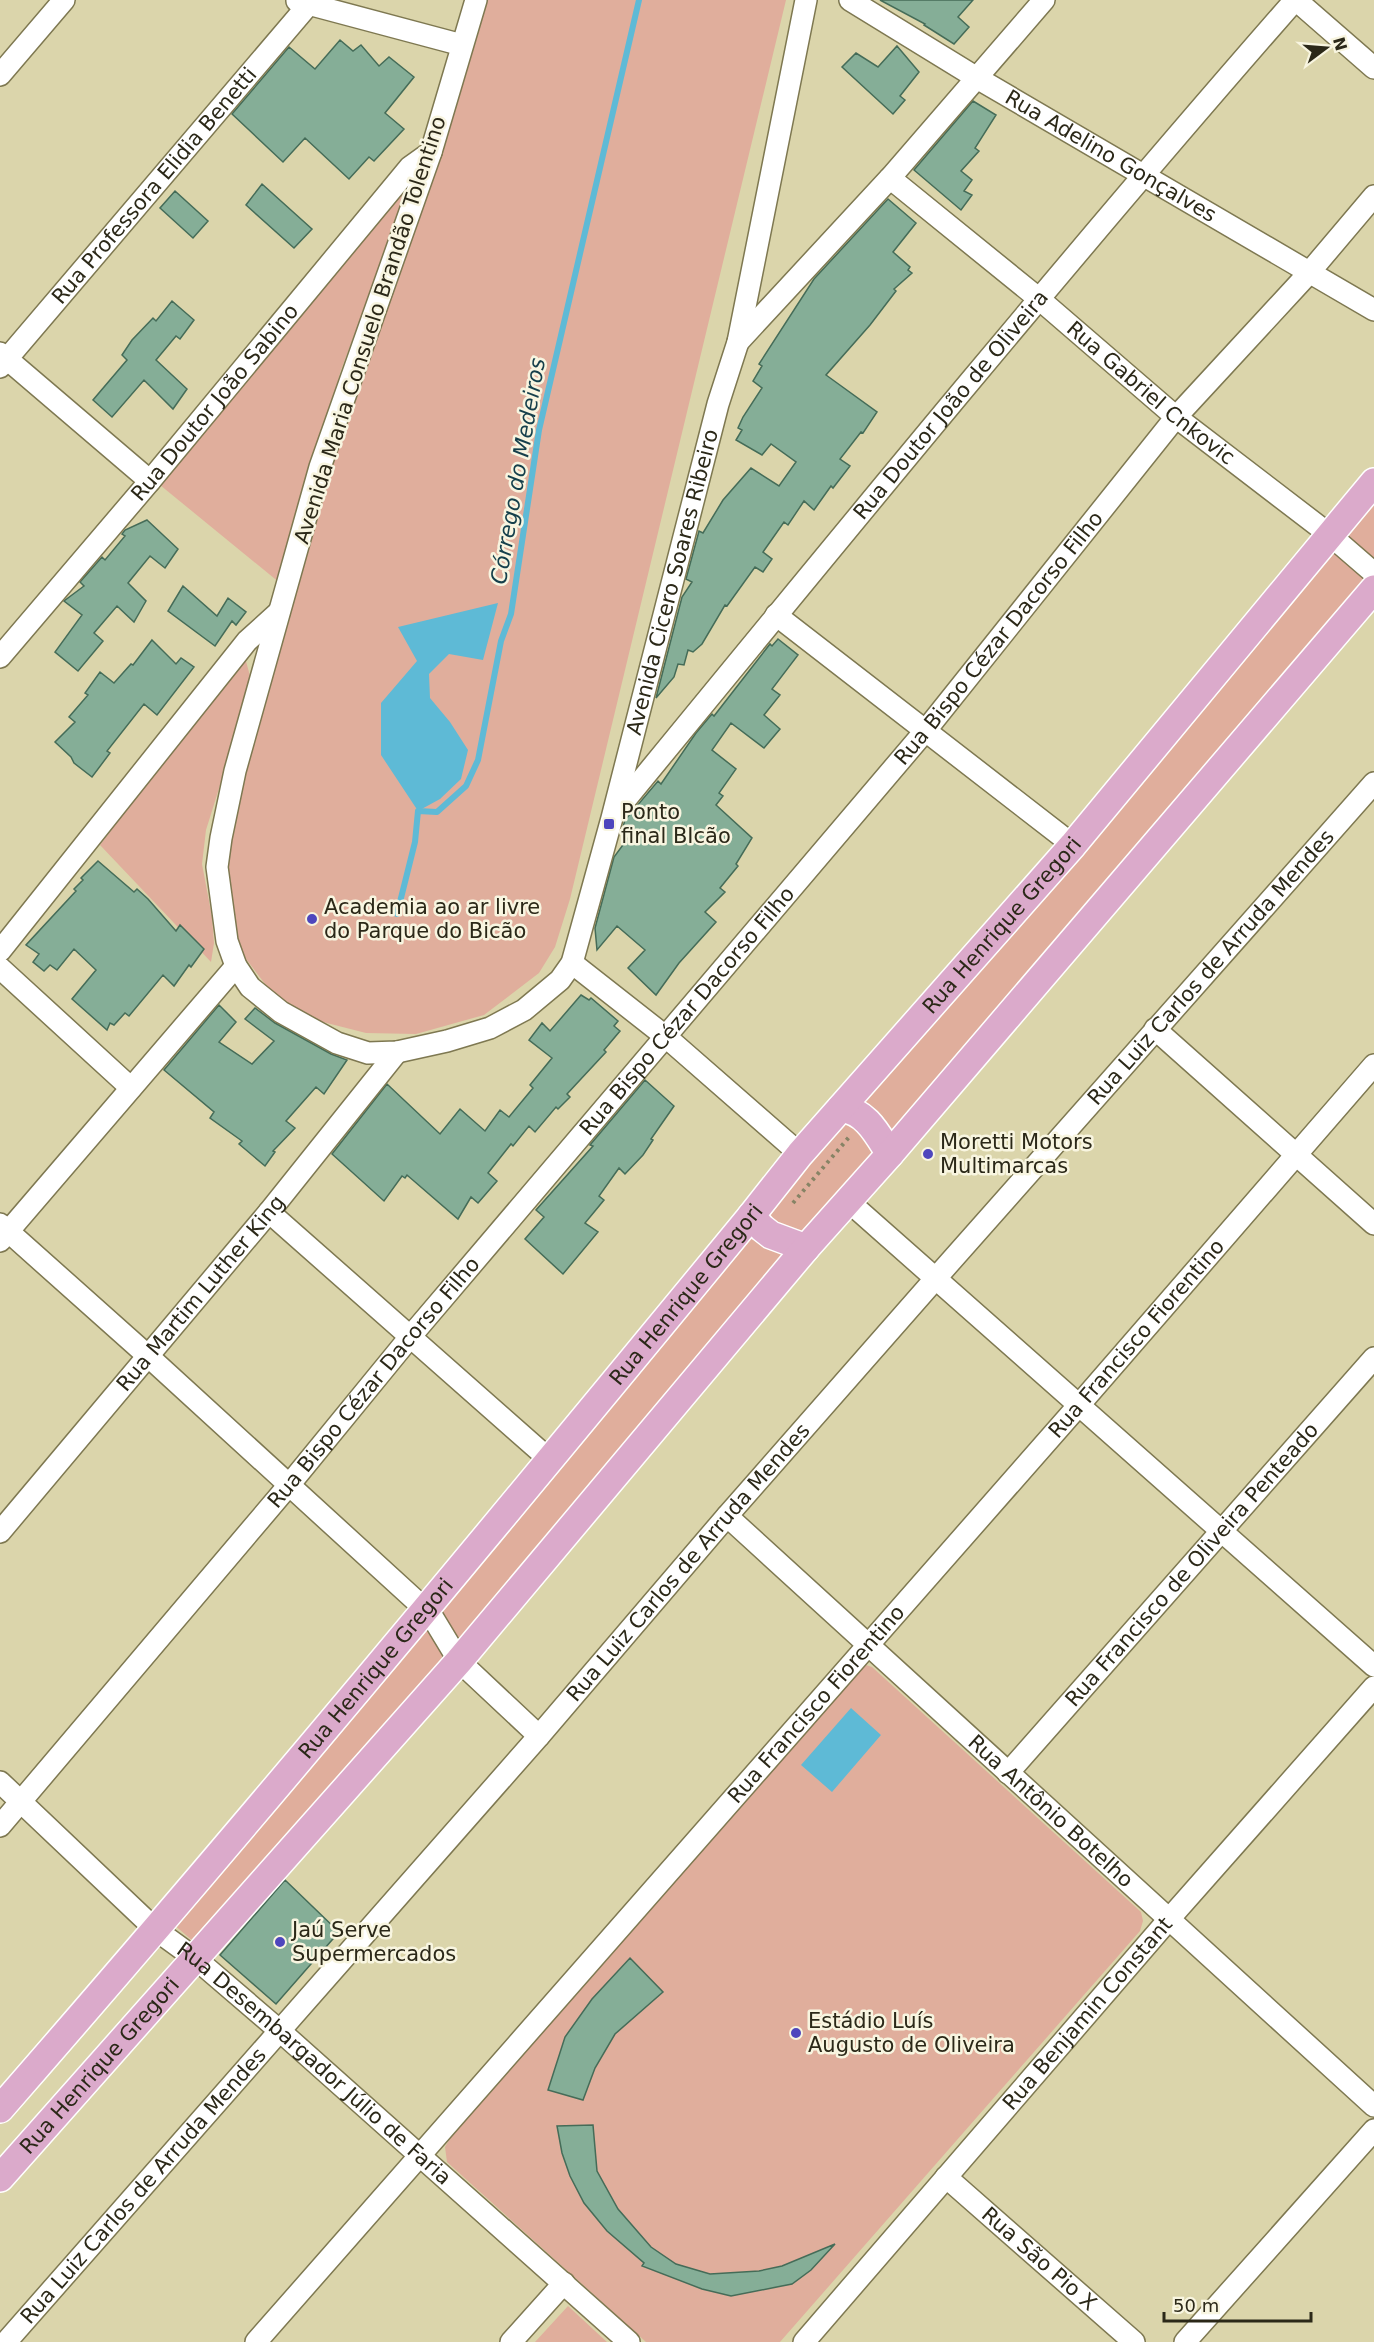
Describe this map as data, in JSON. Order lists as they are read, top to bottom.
{
  "streets": {
    "main road": ["Rua Henrique Gregori"],
    "street": [
      "Rua Adelino Gonçalves",
      "Rua Professora Elidia Benetti",
      "Avenida Maria Consuelo Brandão Tolentino",
      "Rua Gabriel Cnkovic",
      "Rua Doutor João Sabino",
      "Rua Doutor João de Oliveira",
      "Avenida Cicero Soares Ribeiro",
      "Rua Bispo Cézar Dacorso Filho",
      "Rua Luiz Carlos de Arruda Mendes",
      "Rua Martim Luther King",
      "Rua Francisco Fiorentino",
      "Rua Francisco de Oliveira Penteado",
      "Rua Antônio Botelho",
      "Rua Benjamin Constant",
      "Rua Desembargador Júlio de Faria",
      "Rua São Pio X"
    ]
  },
  "crossings": [
    ["Rua Adelino Gonçalves", "Rua Doutor João de Oliveira"],
    ["Rua Adelino Gonçalves", "Rua Bispo Cézar Dacorso Filho"],
    ["Avenida Maria Consuelo Brandão Tolentino", "Rua Doutor João Sabino"],
    ["Avenida Maria Consuelo Brandão Tolentino", "Avenida Cicero Soares Ribeiro"],
    ["Avenida Maria Consuelo Brandão Tolentino", "Rua Martim Luther King"],
    ["Rua Gabriel Cnkovic", "Rua Doutor João de Oliveira"],
    ["Rua Gabriel Cnkovic", "Rua Bispo Cézar Dacorso Filho"],
    ["Rua Gabriel Cnkovic", "Rua Henrique Gregori"],
    ["Rua Doutor João de Oliveira", "Avenida Cicero Soares Ribeiro"],
    ["Avenida Cicero Soares Ribeiro", "Rua Martim Luther King"],
    ["Rua Bispo Cézar Dacorso Filho", "Rua Desembargador Júlio de Faria"],
    ["Rua Henrique Gregori", "Rua Desembargador Júlio de Faria"],
    ["Rua Luiz Carlos de Arruda Mendes", "Rua Antônio Botelho"],
    ["Rua Luiz Carlos de Arruda Mendes", "Rua Desembargador Júlio de Faria"],
    ["Rua Francisco Fiorentino", "Rua Antônio Botelho"],
    ["Rua Francisco Fiorentino", "Rua Desembargador Júlio de Faria"],
    ["Rua Francisco de Oliveira Penteado", "Rua Antônio Botelho"],
    ["Rua Antônio Botelho", "Rua Benjamin Constant"],
    ["Rua Benjamin Constant", "Rua São Pio X"]
  ],
  "water": ["Córrego do Medeiros"],
  "places": {
    "transit": ["Ponto final BIcão"],
    "other": [
      "Academia ao ar livre do Parque do Bicão",
      "Moretti Motors Multimarcas",
      "Jaú Serve Supermercados",
      "Estádio Luís Augusto de Oliveira"
    ]
  },
  "scale_bar": "50 m",
  "north": "right"
}
